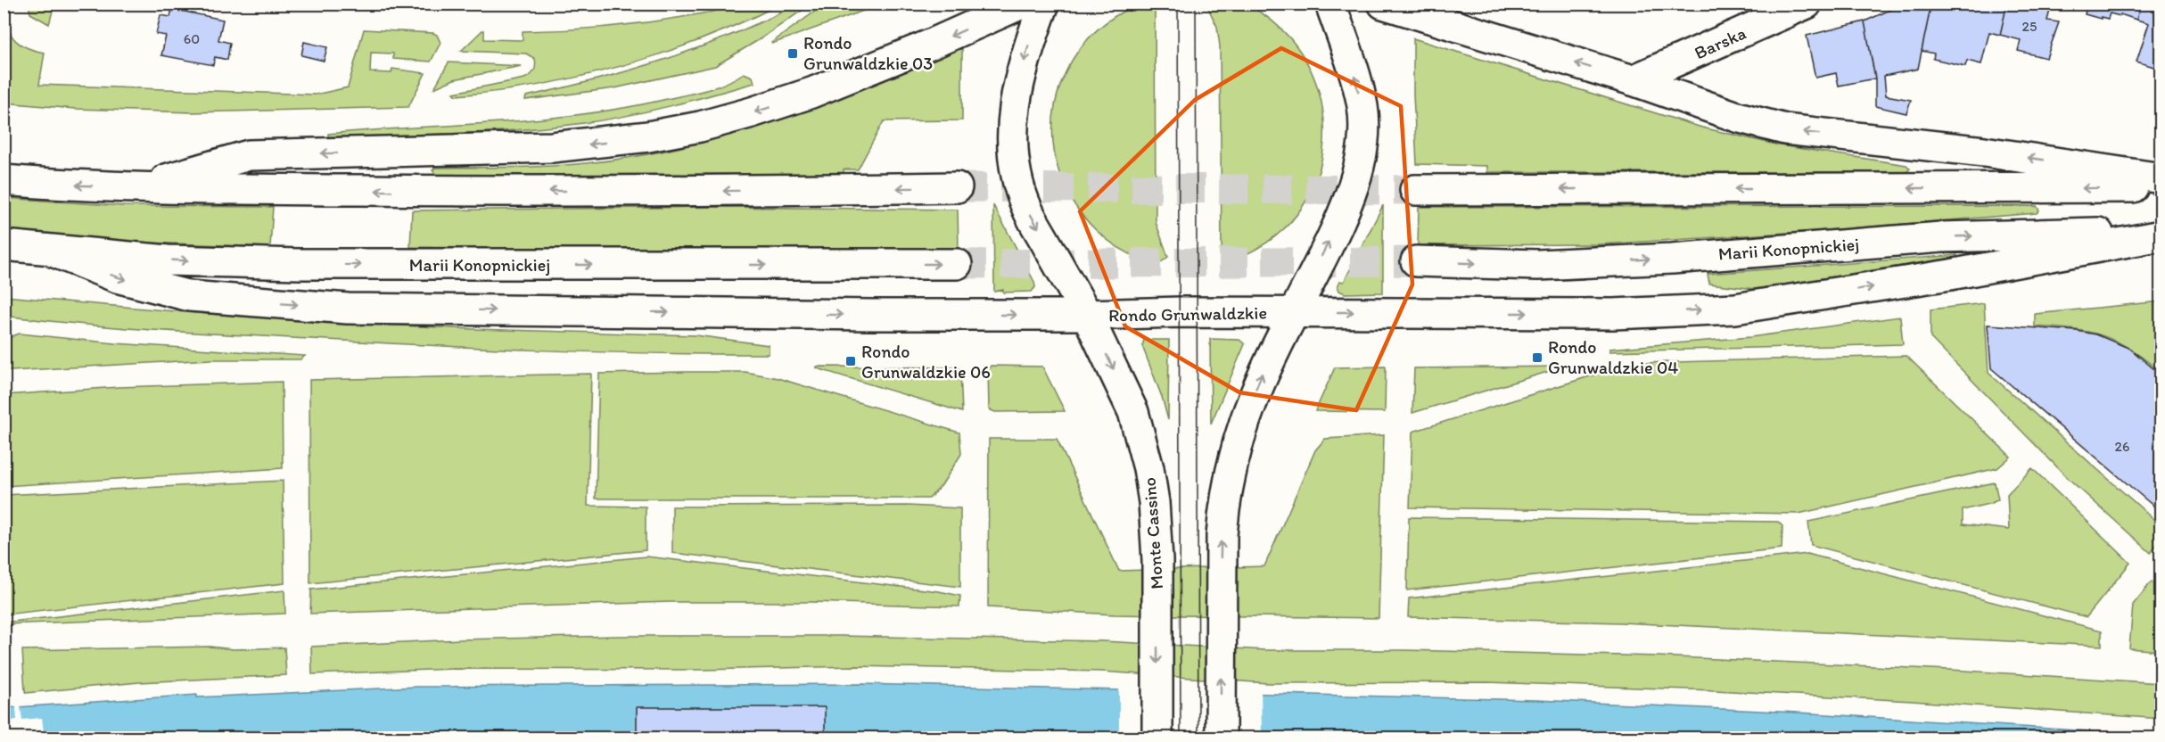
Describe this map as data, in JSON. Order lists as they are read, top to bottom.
{
  "streets": {
    "main road": [
      "Barska",
      "Marii Konopnickiej",
      "Rondo Grunwaldzkie",
      "Monte Cassino"
    ]
  },
  "crossings": [
    ["Rondo Grunwaldzkie", "Monte Cassino"]
  ],
  "places": {
    "transit": ["Rondo Grunwaldzkie 03", "Rondo Grunwaldzkie 04", "Rondo Grunwaldzkie 06"]
  },
  "house_numbers": ["25", "60", "26"]
}
